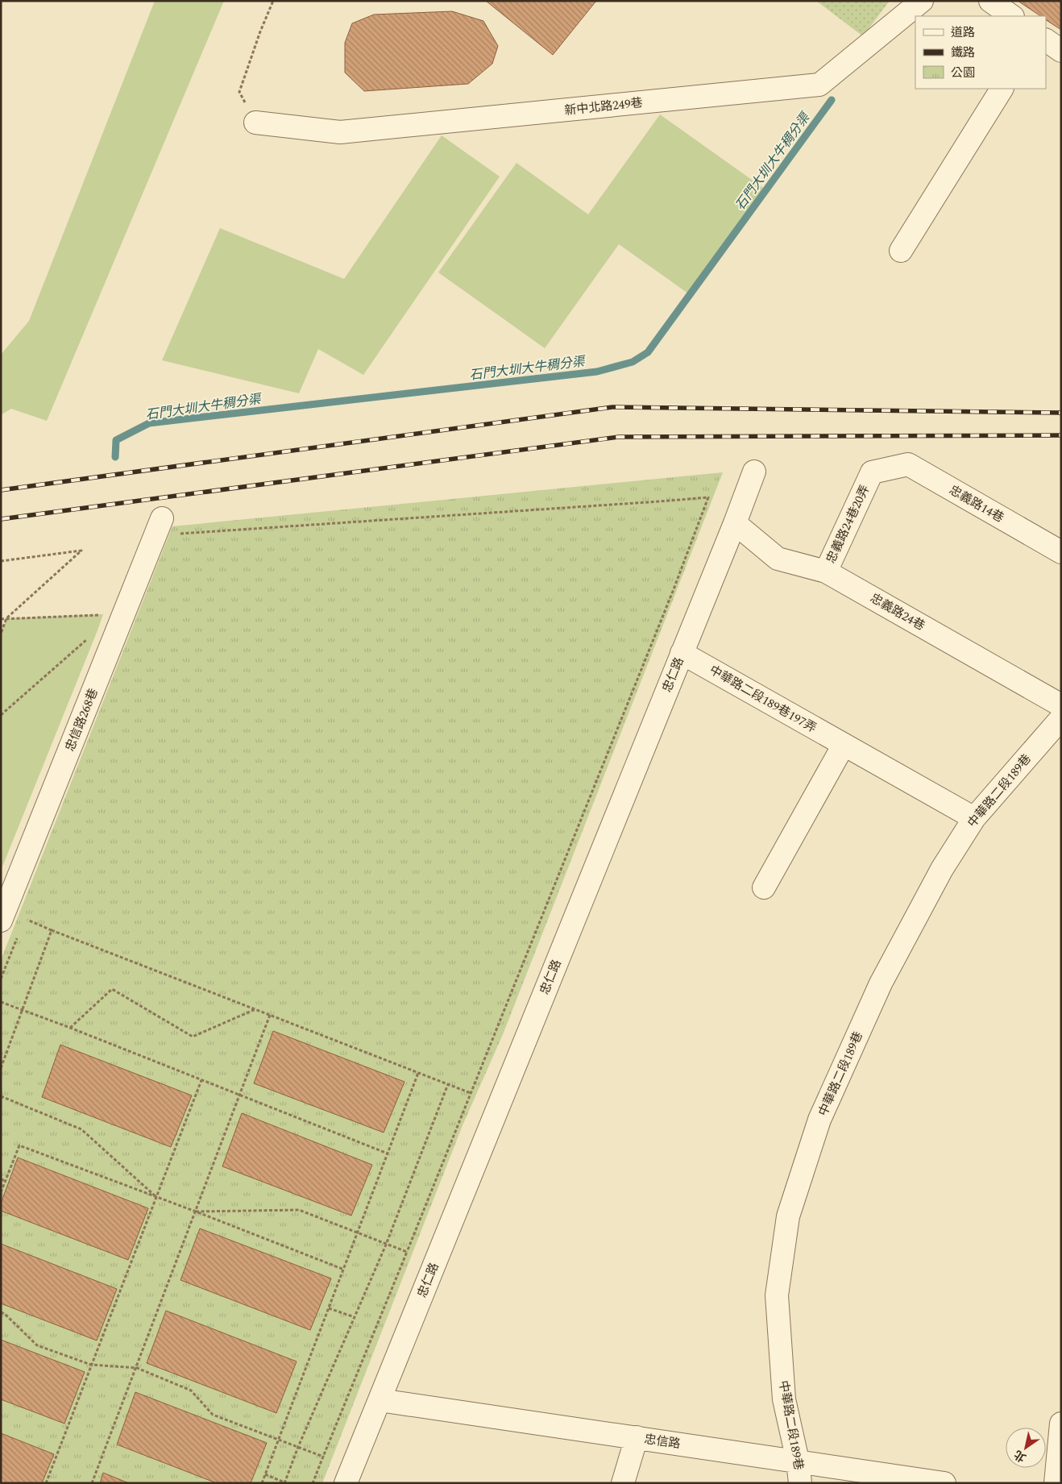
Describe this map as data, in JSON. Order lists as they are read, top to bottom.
{
  "streets": {
    "street": [
      "新中北路249巷",
      "忠義路14巷",
      "忠義路24巷20弄",
      "忠義路24巷",
      "忠仁路",
      "中華路二段189巷197弄",
      "忠信路268巷",
      "中華路二段189巷",
      "忠信路"
    ]
  },
  "crossings": [
    ["忠義路14巷", "忠義路24巷20弄"],
    ["忠義路24巷20弄", "忠義路24巷"],
    ["忠義路24巷", "忠仁路"],
    ["忠仁路", "中華路二段189巷197弄"],
    ["忠仁路", "忠信路"],
    ["中華路二段189巷197弄", "中華路二段189巷"],
    ["中華路二段189巷", "忠信路"]
  ],
  "water": ["石門大圳大牛稠分渠"],
  "legend": ["道路", "鐵路", "公園"],
  "north": "bottom left"
}
